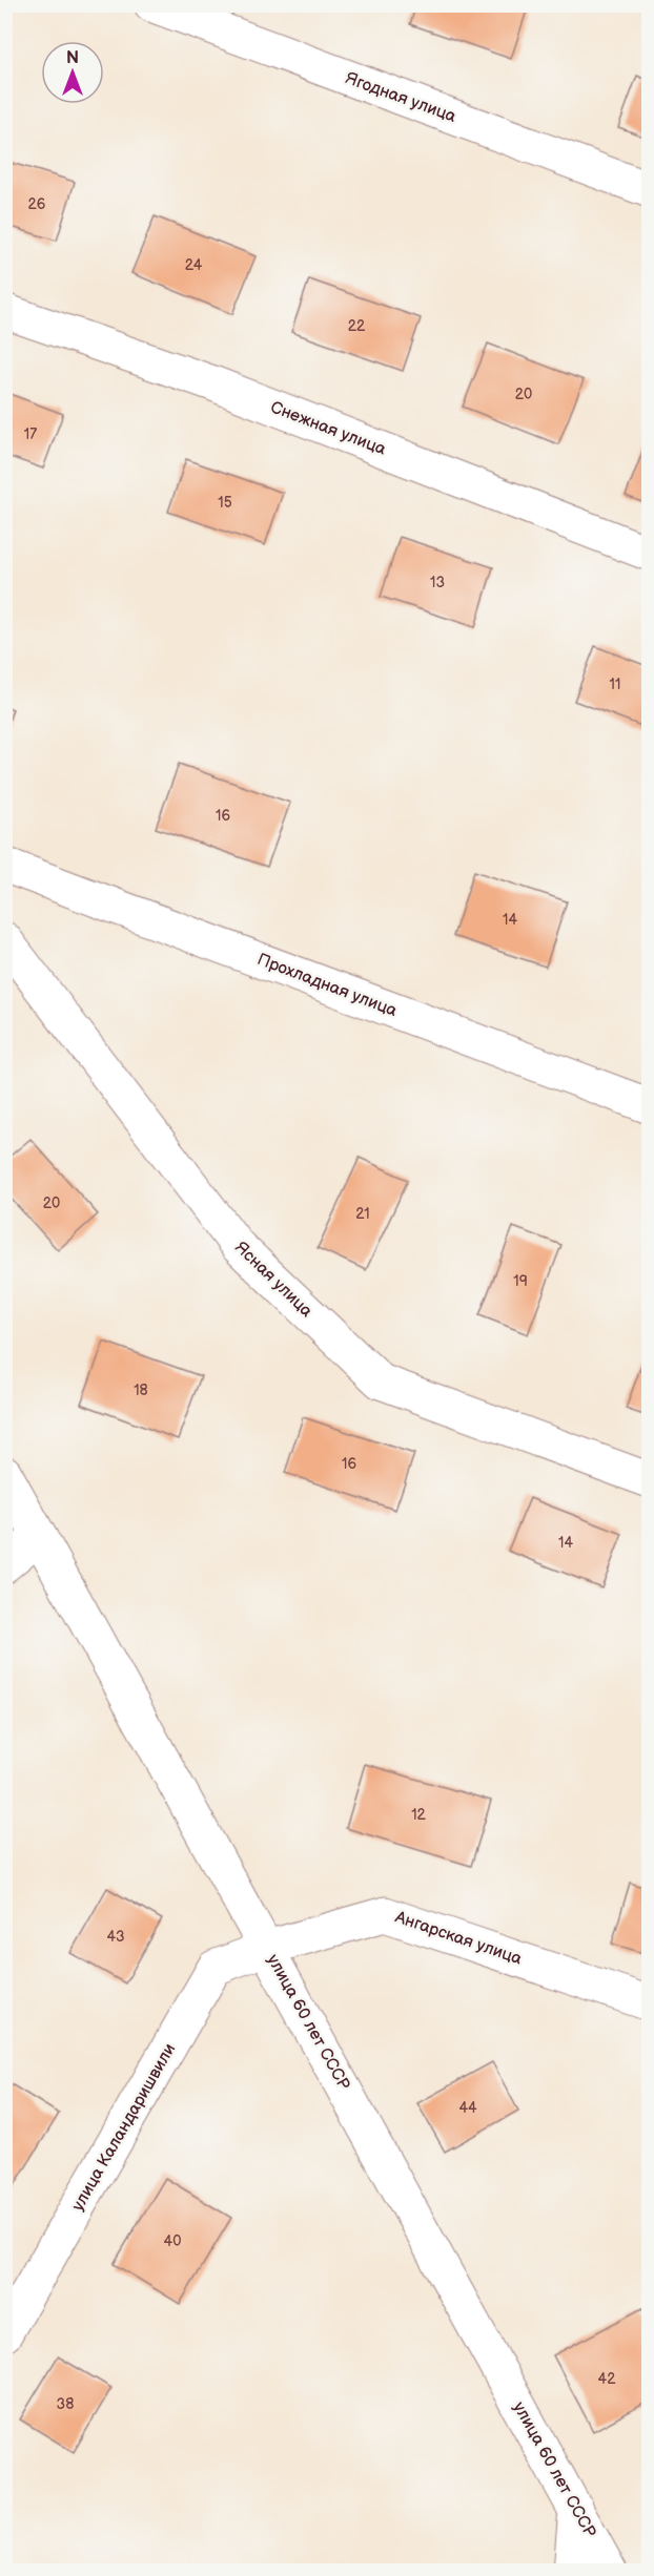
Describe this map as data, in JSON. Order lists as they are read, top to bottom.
{
  "streets": {
    "street": [
      "Ягодная улица",
      "Снежная улица",
      "Прохладная улица",
      "Ясная улица",
      "Ангарская улица",
      "улица 60 лет СССР",
      "улица Каландаришвили"
    ]
  },
  "crossings": [
    ["Ангарская улица", "улица 60 лет СССР"],
    ["Ангарская улица", "улица Каландаришвили"],
    ["улица 60 лет СССР", "улица Каландаришвили"]
  ],
  "house_numbers": [
    "26",
    "24",
    "22",
    "20",
    "17",
    "15",
    "13",
    "11",
    "16",
    "14",
    "20",
    "21",
    "19",
    "18",
    "16",
    "14",
    "12",
    "43",
    "44",
    "40",
    "42",
    "38"
  ],
  "north": "top"
}
